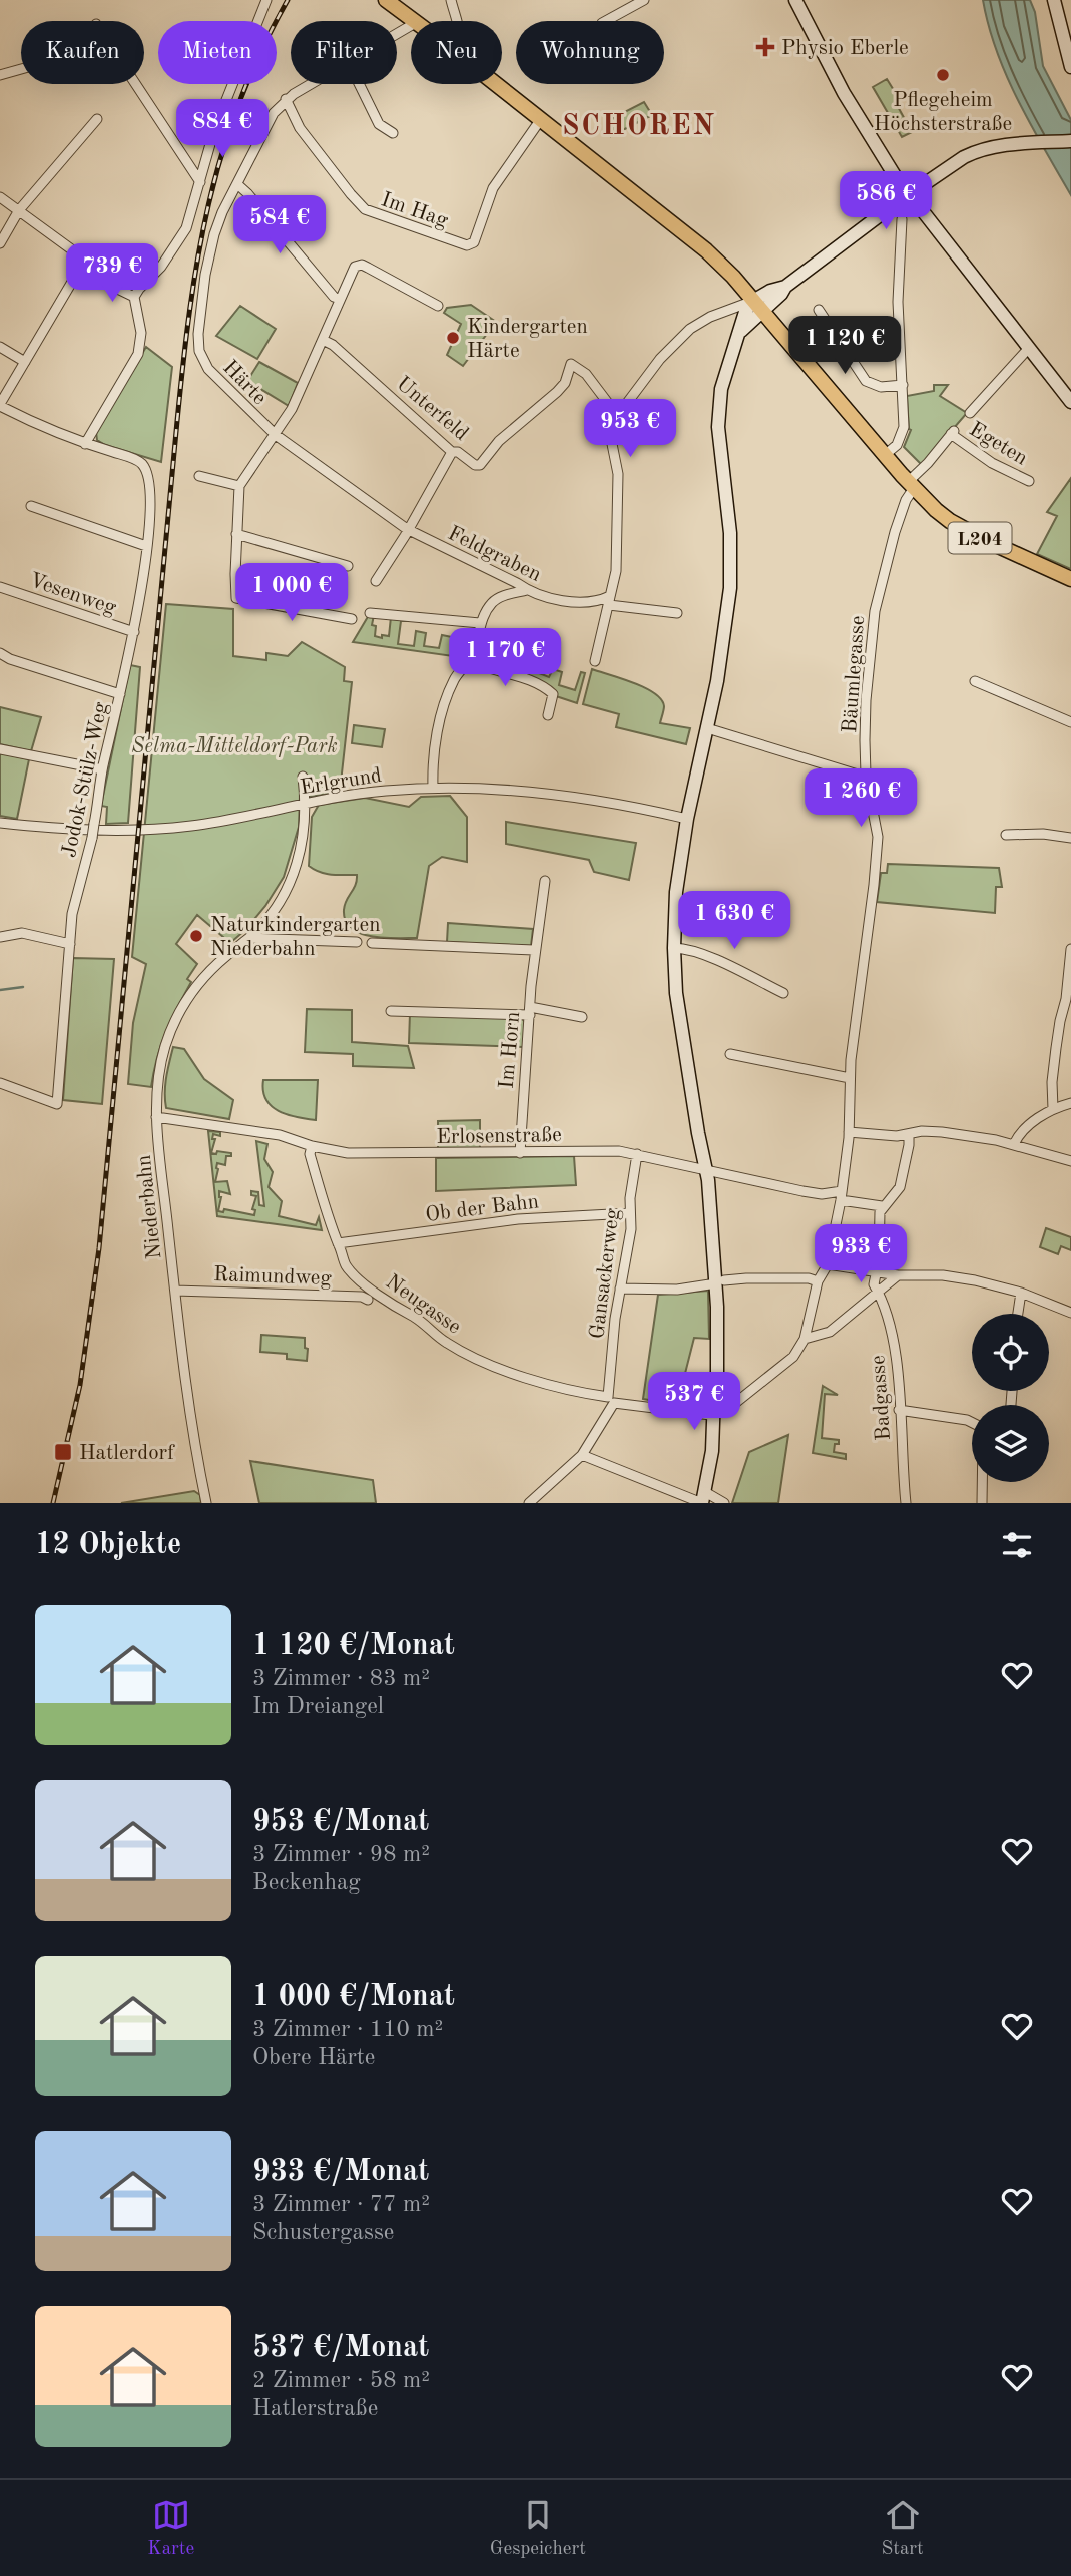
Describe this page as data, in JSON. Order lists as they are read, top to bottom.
{
  "streets": {
    "main road": ["L204"],
    "street": [
      "Im Hag",
      "Härte",
      "Unterfeld",
      "Egeten",
      "Feldgraben",
      "Vesenweg",
      "Bäumlegasse",
      "Jodok-Stülz-Weg",
      "Erlgrund",
      "Im Horn",
      "Erlosenstraße",
      "Niederbahn",
      "Ob der Bahn",
      "Gansackerweg",
      "Raimundweg",
      "Neugasse",
      "Badgasse"
    ]
  },
  "crossings": [
    ["Im Hag", "Härte"],
    ["Im Hag", "L204"],
    ["Härte", "Feldgraben"],
    ["Egeten", "L204"],
    ["Egeten", "Bäumlegasse"],
    ["L204", "Bäumlegasse"],
    ["Vesenweg", "Jodok-Stülz-Weg"],
    ["Bäumlegasse", "Erlosenstraße"],
    ["Erlgrund", "Niederbahn"],
    ["Im Horn", "Erlosenstraße"],
    ["Erlosenstraße", "Niederbahn"],
    ["Erlosenstraße", "Gansackerweg"],
    ["Erlosenstraße", "Neugasse"],
    ["Erlosenstraße", "Badgasse"],
    ["Niederbahn", "Raimundweg"],
    ["Ob der Bahn", "Gansackerweg"],
    ["Ob der Bahn", "Neugasse"],
    ["Gansackerweg", "Neugasse"]
  ],
  "districts": ["SCHOREN"],
  "parks": ["Selma-Mitteldorf-Park"],
  "places": {
    "health": ["Physio Eberle"],
    "other": ["Pflegeheim Höchsterstraße", "Kindergarten Härte", "Naturkindergarten Niederbahn"],
    "transit": ["Hatlerdorf"]
  },
  "page": {
    "chip": [
      "Kaufen",
      "Mieten",
      "Filter",
      "Neu",
      "Wohnung"
    ],
    "price": [
      "884 €",
      "586 €",
      "584 €",
      "739 €",
      "1 120 €",
      "953 €",
      "1 000 €",
      "1 170 €",
      "1 260 €",
      "1 630 €",
      "933 €",
      "537 €"
    ],
    "heading": "12 Objekte",
    "list": [
      {
        "name": "1 120 €/Monat",
        "note": "3 Zimmer · 83 m² · Im Dreiangel"
      },
      {
        "name": "953 €/Monat",
        "note": "3 Zimmer · 98 m² · Beckenhag"
      },
      {
        "name": "1 000 €/Monat",
        "note": "3 Zimmer · 110 m² · Obere Härte"
      },
      {
        "name": "933 €/Monat",
        "note": "3 Zimmer · 77 m² · Schustergasse"
      },
      {
        "name": "537 €/Monat",
        "note": "2 Zimmer · 58 m² · Hatlerstraße"
      }
    ],
    "tabs": ["Karte", "Gespeichert", "Start"]
  }
}
